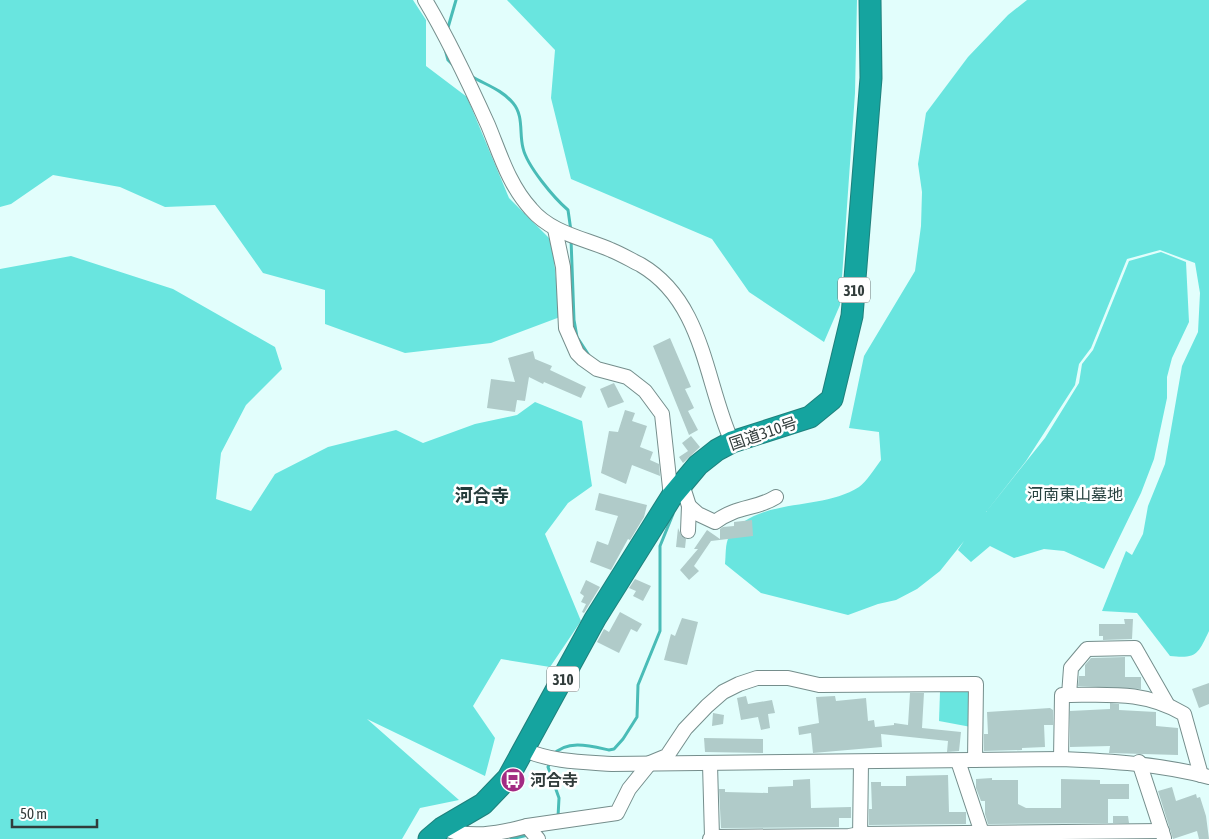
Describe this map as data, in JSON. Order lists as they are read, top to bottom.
{
  "streets": {
    "highway": ["310", "国道310号"]
  },
  "districts": ["河合寺"],
  "parks": ["河南東山墓地"],
  "places": {
    "bus stop": ["河合寺"]
  },
  "scale_bar": "50 m"
}
